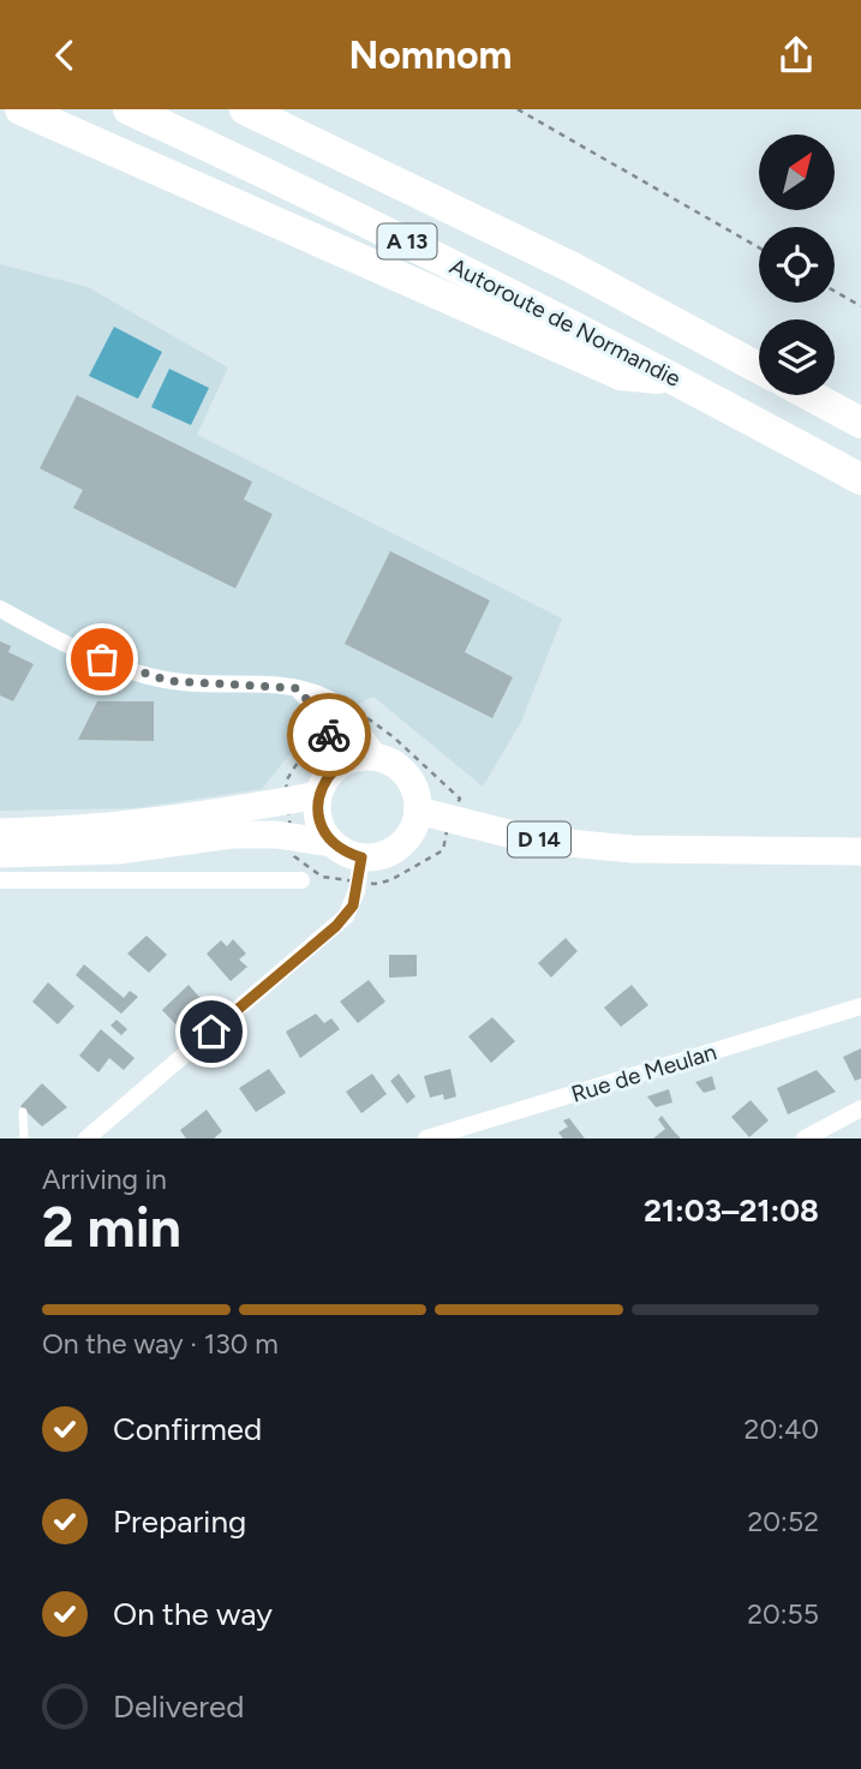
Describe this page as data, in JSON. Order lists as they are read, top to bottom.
{
  "streets": {
    "highway": ["A 13", "Autoroute de Normandie"],
    "main road": ["D 14"],
    "street": ["Rue de Meulan"]
  },
  "north": "top right",
  "page": {
    "header": "Nomnom",
    "heading": ["2 min", "Arriving in", "21:03–21:08"],
    "bar": "On the way · 130 m",
    "list": [
      ["Confirmed", "20:40"],
      ["Preparing", "20:52"],
      ["On the way", "20:55"],
      "Delivered"
    ]
  }
}
